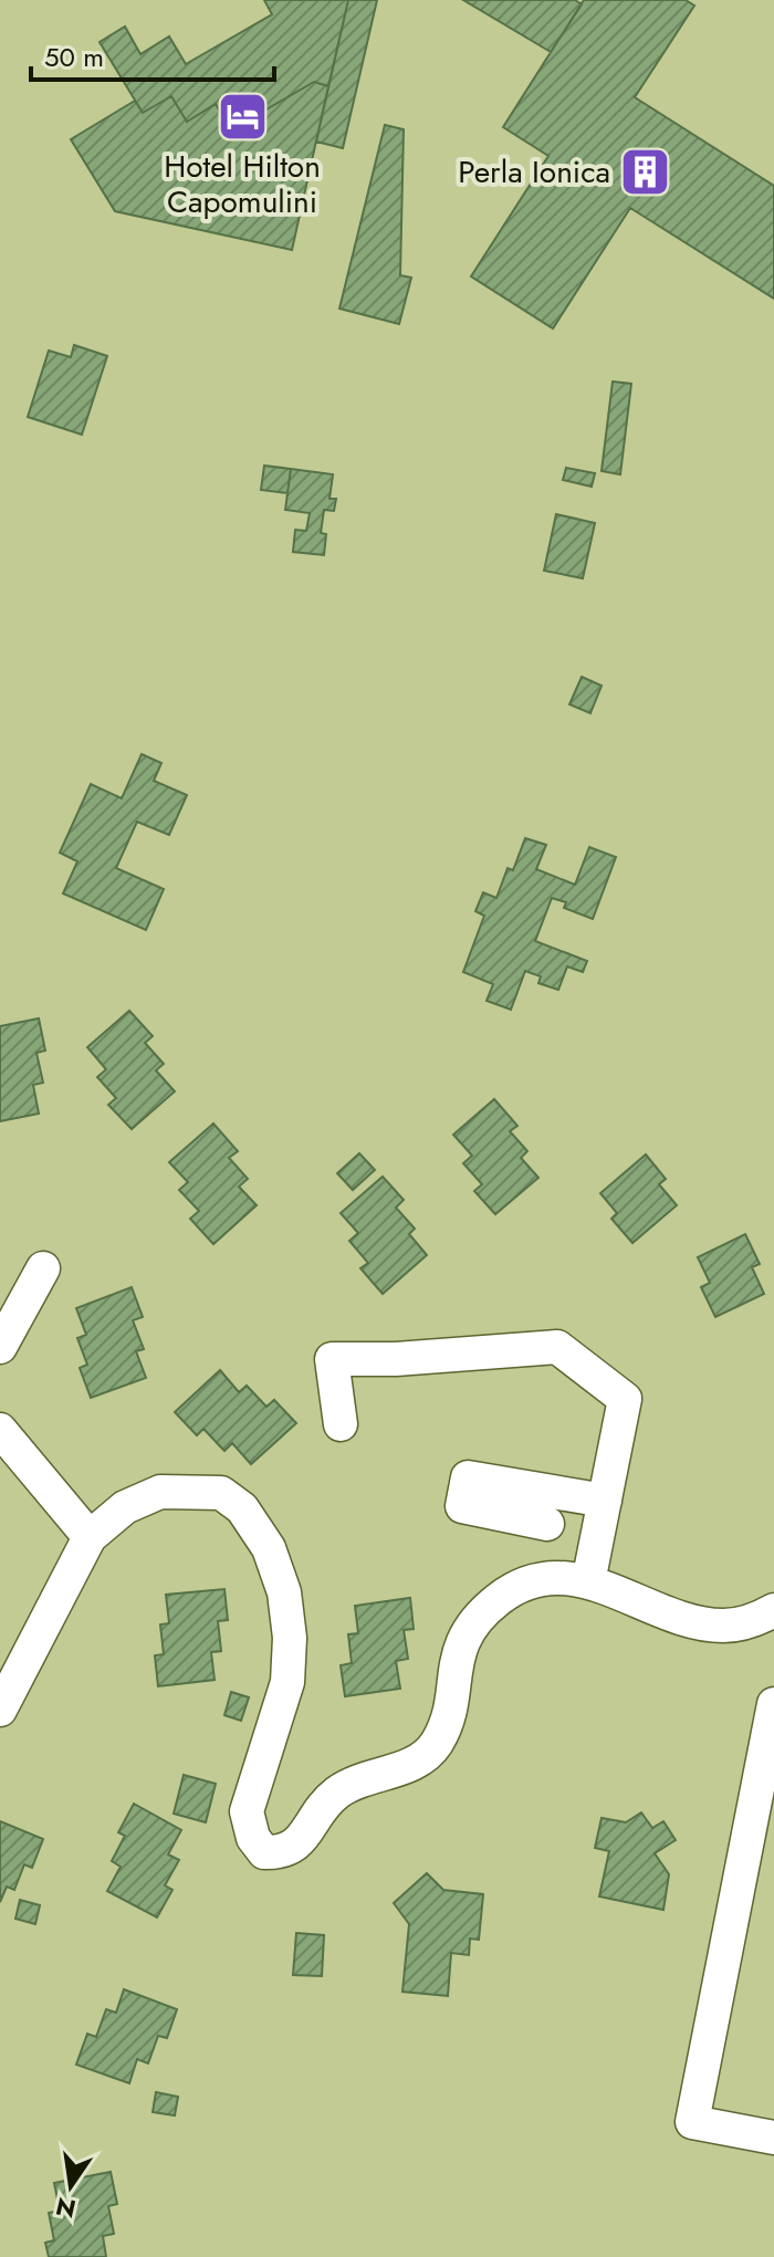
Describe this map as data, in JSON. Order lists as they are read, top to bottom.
{
  "places": {
    "hotel": ["Hotel Hilton Capomulini"],
    "building": ["Perla Ionica"]
  },
  "scale_bar": "50 m",
  "north": "bottom"
}
